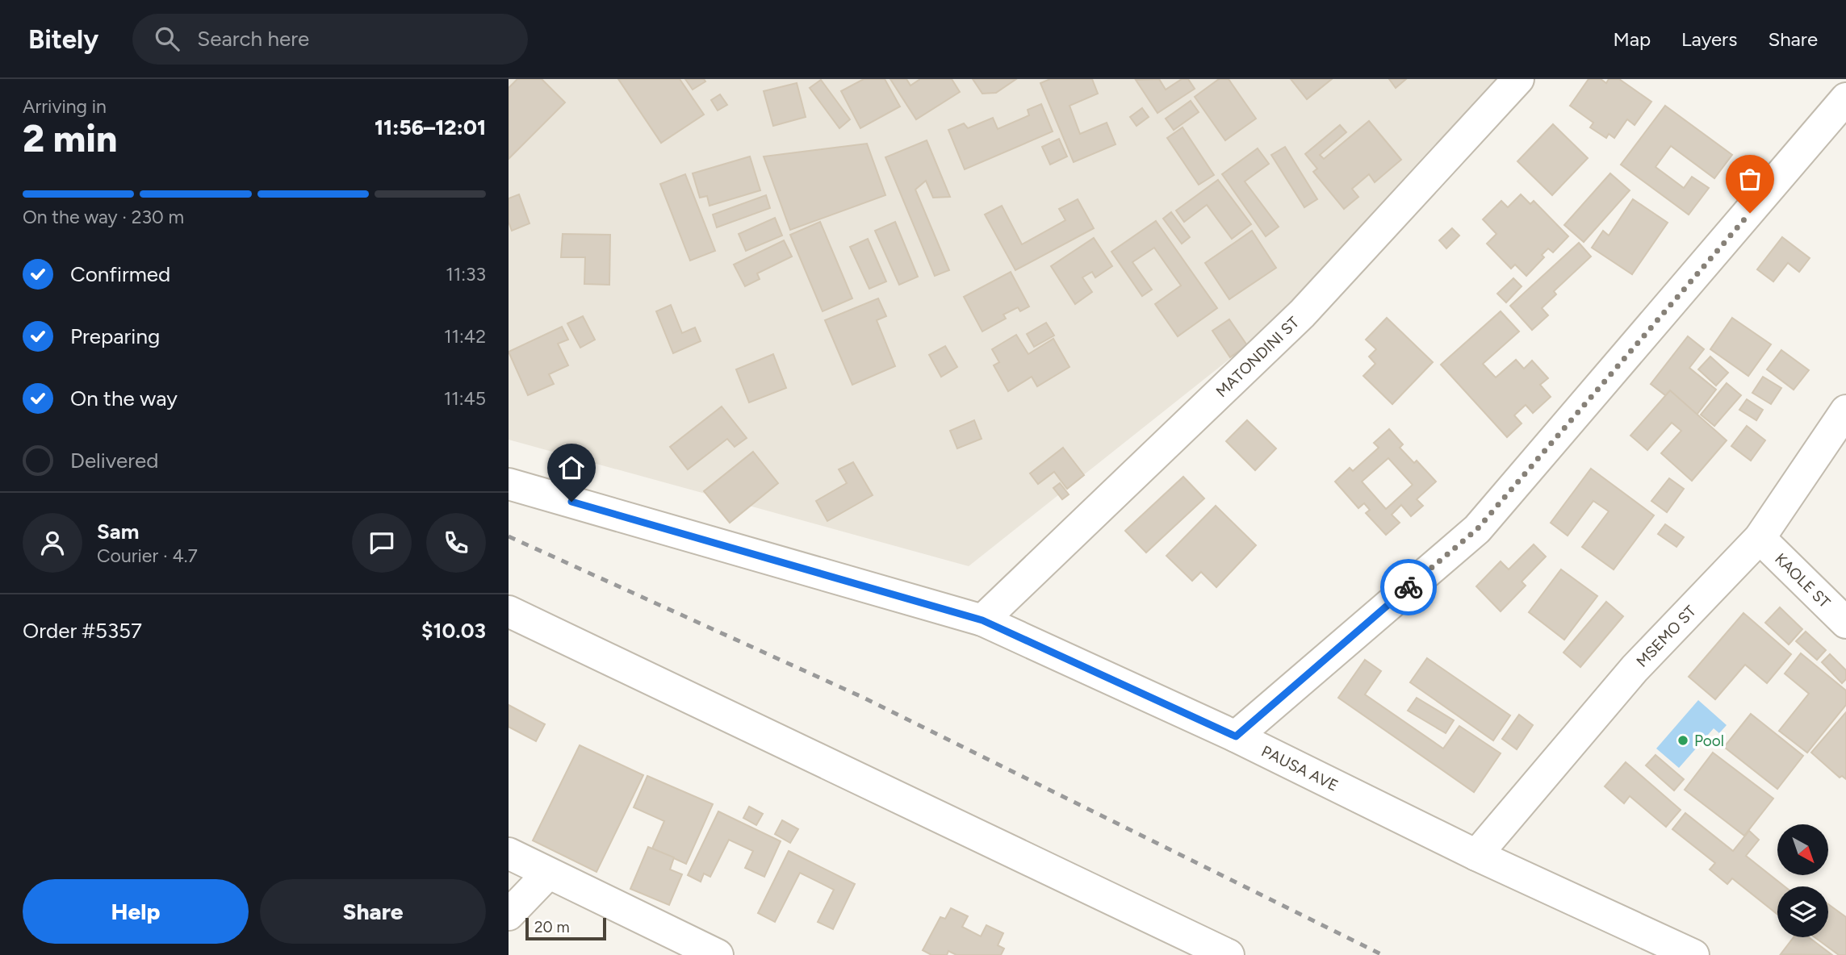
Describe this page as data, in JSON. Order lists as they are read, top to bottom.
{
  "streets": {
    "street": [
      "MATONDINI ST",
      "KAOLE ST",
      "MSEMO ST",
      "PAUSA AVE"
    ]
  },
  "crossings": [
    ["MATONDINI ST", "PAUSA AVE"],
    ["KAOLE ST", "MSEMO ST"],
    ["MSEMO ST", "PAUSA AVE"]
  ],
  "places": ["Pool"],
  "scale_bar": "20 m",
  "north": "bottom right",
  "page": {
    "header": "Bitely",
    "search": "Search here",
    "nav": ["Map", "Layers", "Share"],
    "heading": ["2 min", "Arriving in", "11:56–12:01"],
    "panel": [
      "Sam",
      "Courier · 4.7",
      "Order #5357",
      "$10.03"
    ],
    "bar": "On the way · 230 m",
    "list": [
      ["Confirmed", "11:33"],
      ["Preparing", "11:42"],
      ["On the way", "11:45"],
      "Delivered"
    ],
    "buttons": ["Help", "Share"],
    "scale": "20 m"
  }
}
